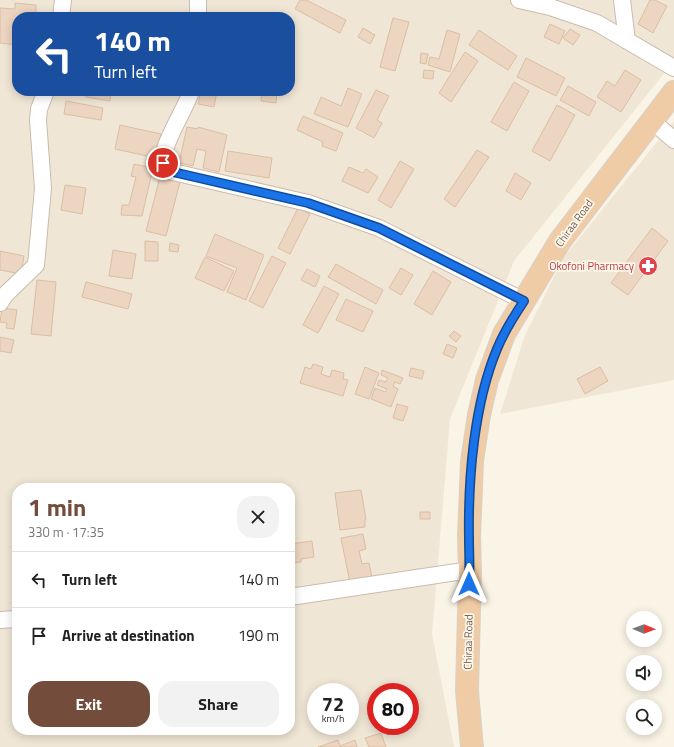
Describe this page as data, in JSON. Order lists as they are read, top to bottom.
{
  "streets": {
    "highway": ["Chiraa Road"]
  },
  "places": {
    "pharmacy": ["Okofoni Pharmacy"]
  },
  "north": "right",
  "page": {
    "turn": ["140 m", "Turn left"],
    "heading": ["1 min", "330 m · 17:35"],
    "list": [
      {
        "name": "Turn left",
        "value": "140 m"
      },
      {
        "name": "Arrive at destination",
        "value": "190 m"
      }
    ],
    "buttons": ["Exit", "Share"],
    "speed": "72 km/h",
    "limit": "80"
  }
}
